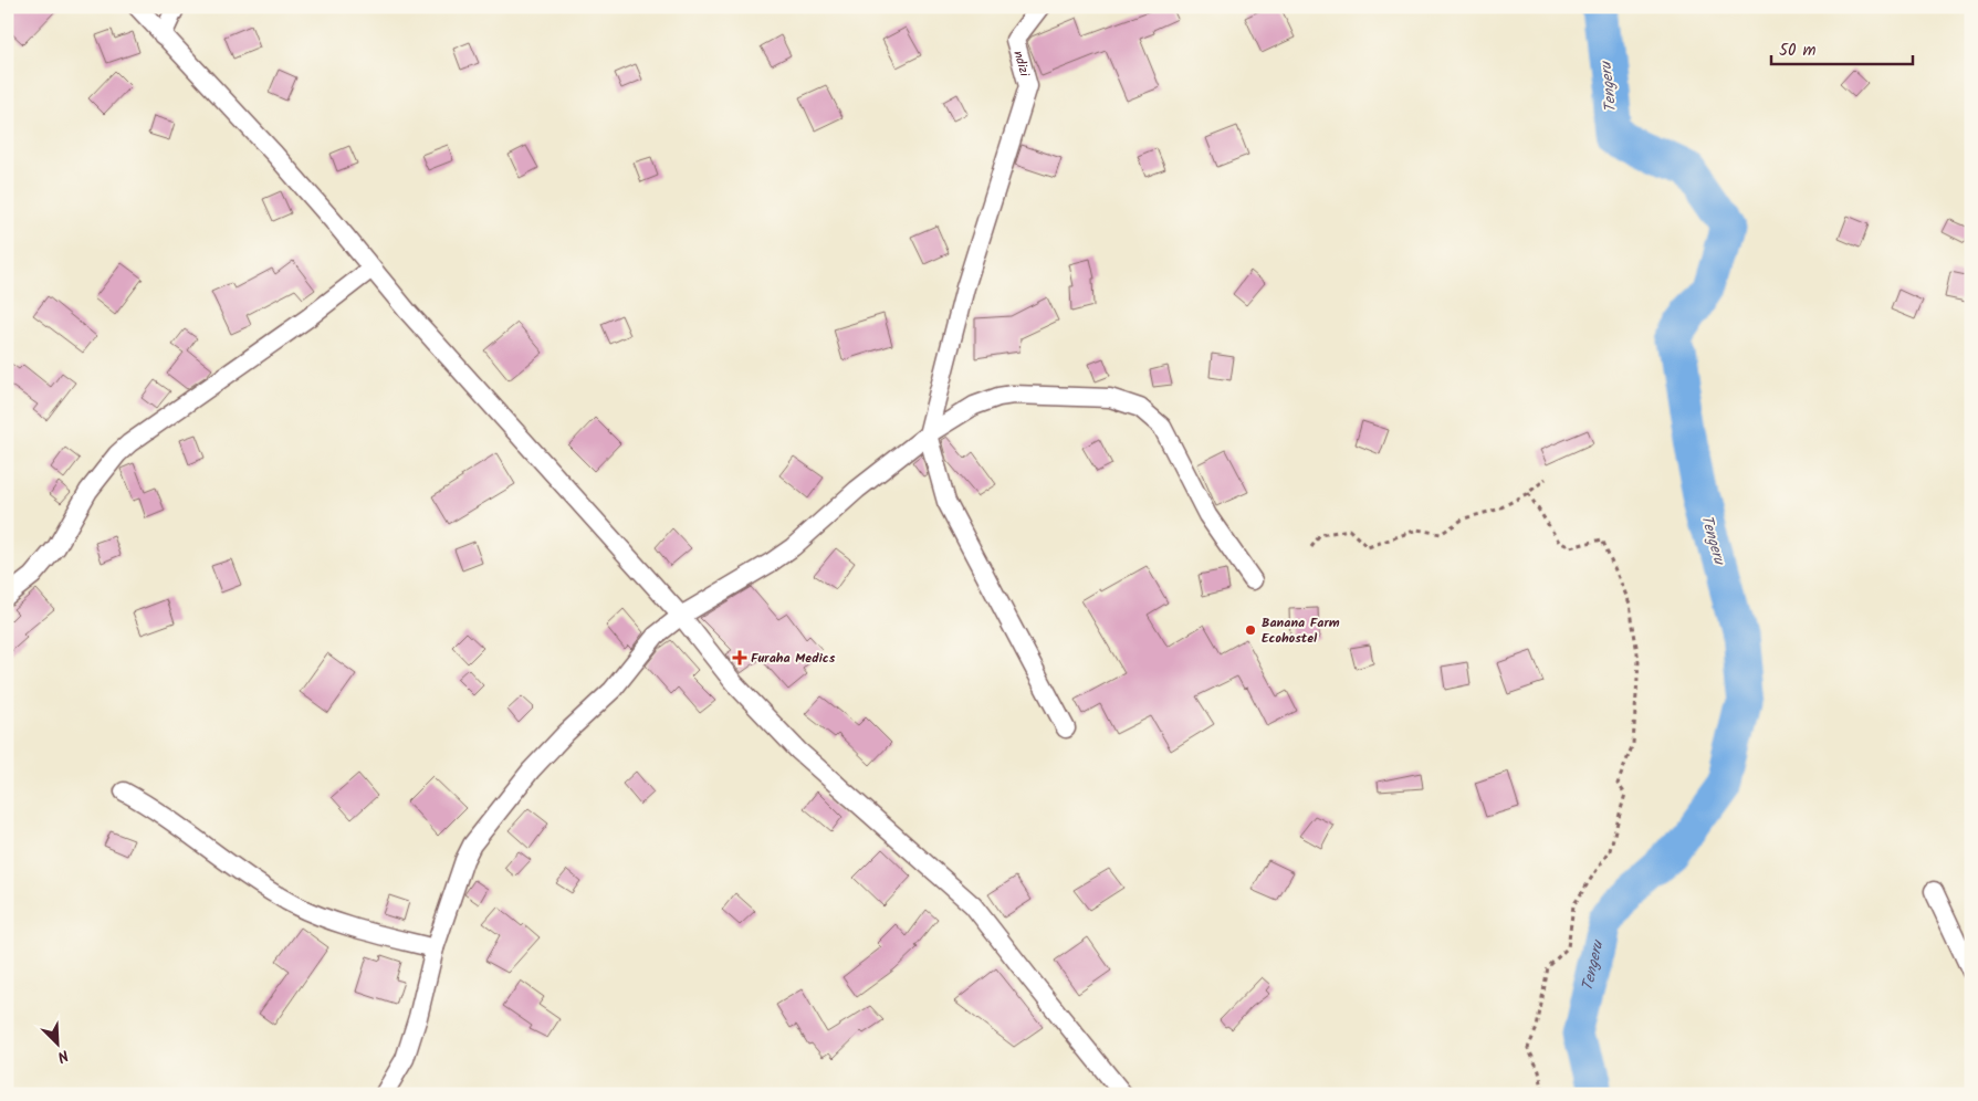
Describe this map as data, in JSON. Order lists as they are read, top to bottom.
{
  "streets": {
    "street": ["ndizi"]
  },
  "water": ["Tengeru"],
  "places": {
    "other": ["Banana Farm Ecohostel"],
    "health": ["Furaha Medics"]
  },
  "scale_bar": "50 m",
  "north": "bottom right"
}
